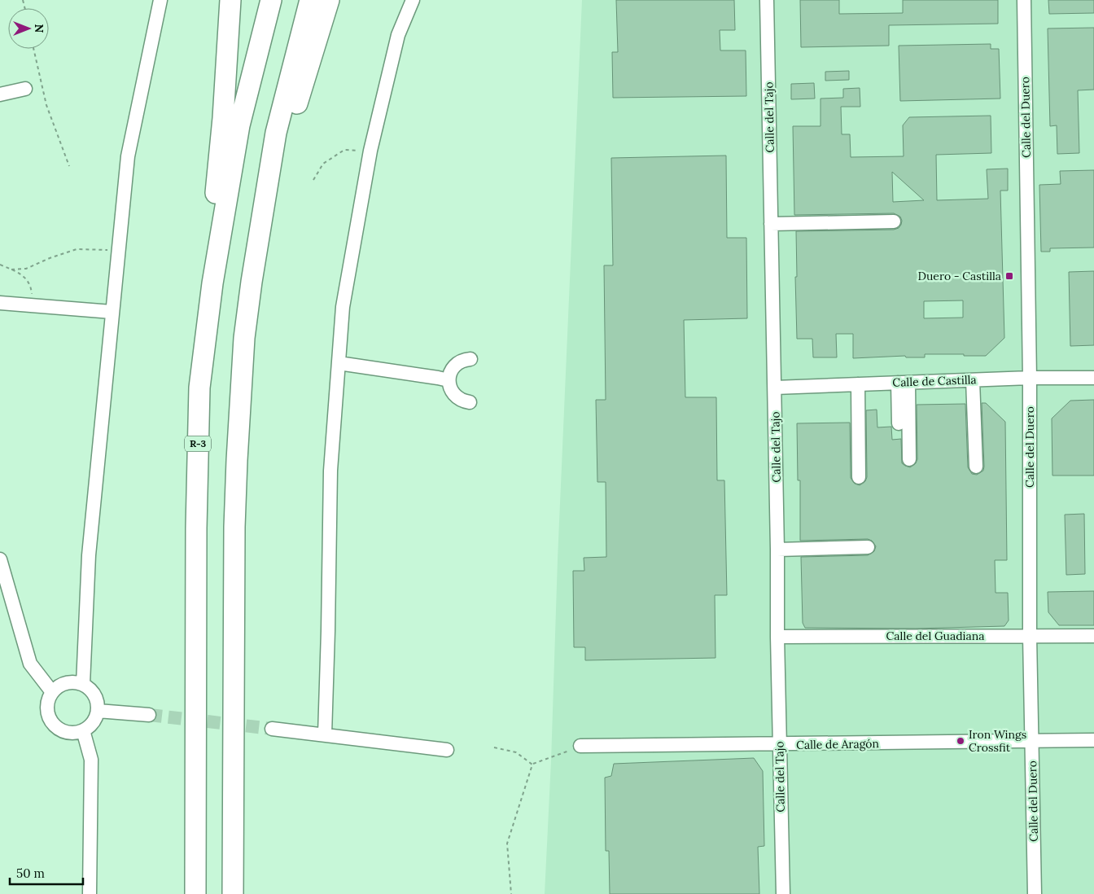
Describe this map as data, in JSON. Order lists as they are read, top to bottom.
{
  "streets": {
    "highway": ["R-3"],
    "street": [
      "Calle del Tajo",
      "Calle del Duero",
      "Calle de Castilla",
      "Calle del Guadiana",
      "Calle de Aragón"
    ]
  },
  "crossings": [
    ["Calle del Tajo", "Calle de Castilla"],
    ["Calle del Tajo", "Calle del Guadiana"],
    ["Calle del Tajo", "Calle de Aragón"],
    ["Calle del Duero", "Calle de Castilla"],
    ["Calle del Duero", "Calle del Guadiana"],
    ["Calle del Duero", "Calle de Aragón"]
  ],
  "places": {
    "transit": ["Duero - Castilla"],
    "other": ["Iron Wings Crossfit"]
  },
  "scale_bar": "50 m",
  "north": "right"
}
